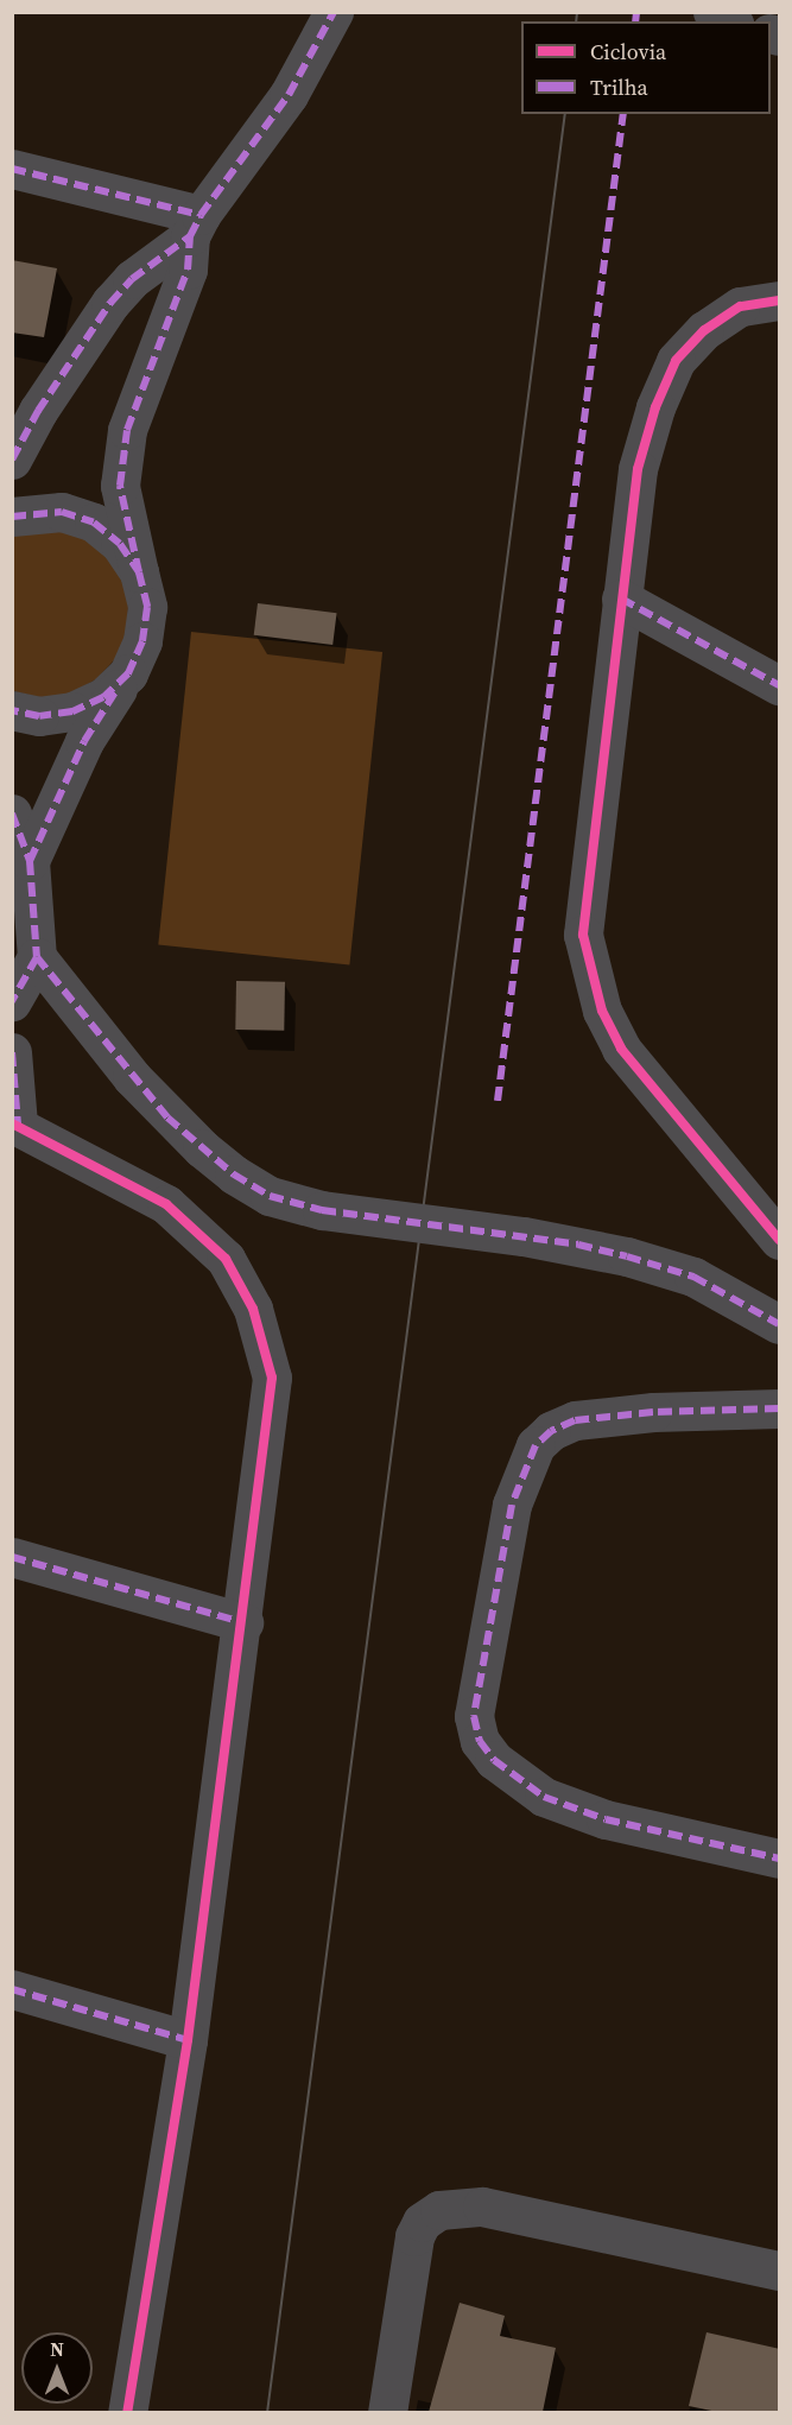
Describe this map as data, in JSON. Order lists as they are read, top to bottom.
{
  "legend": ["Ciclovia", "Trilha"],
  "north": "top"
}
